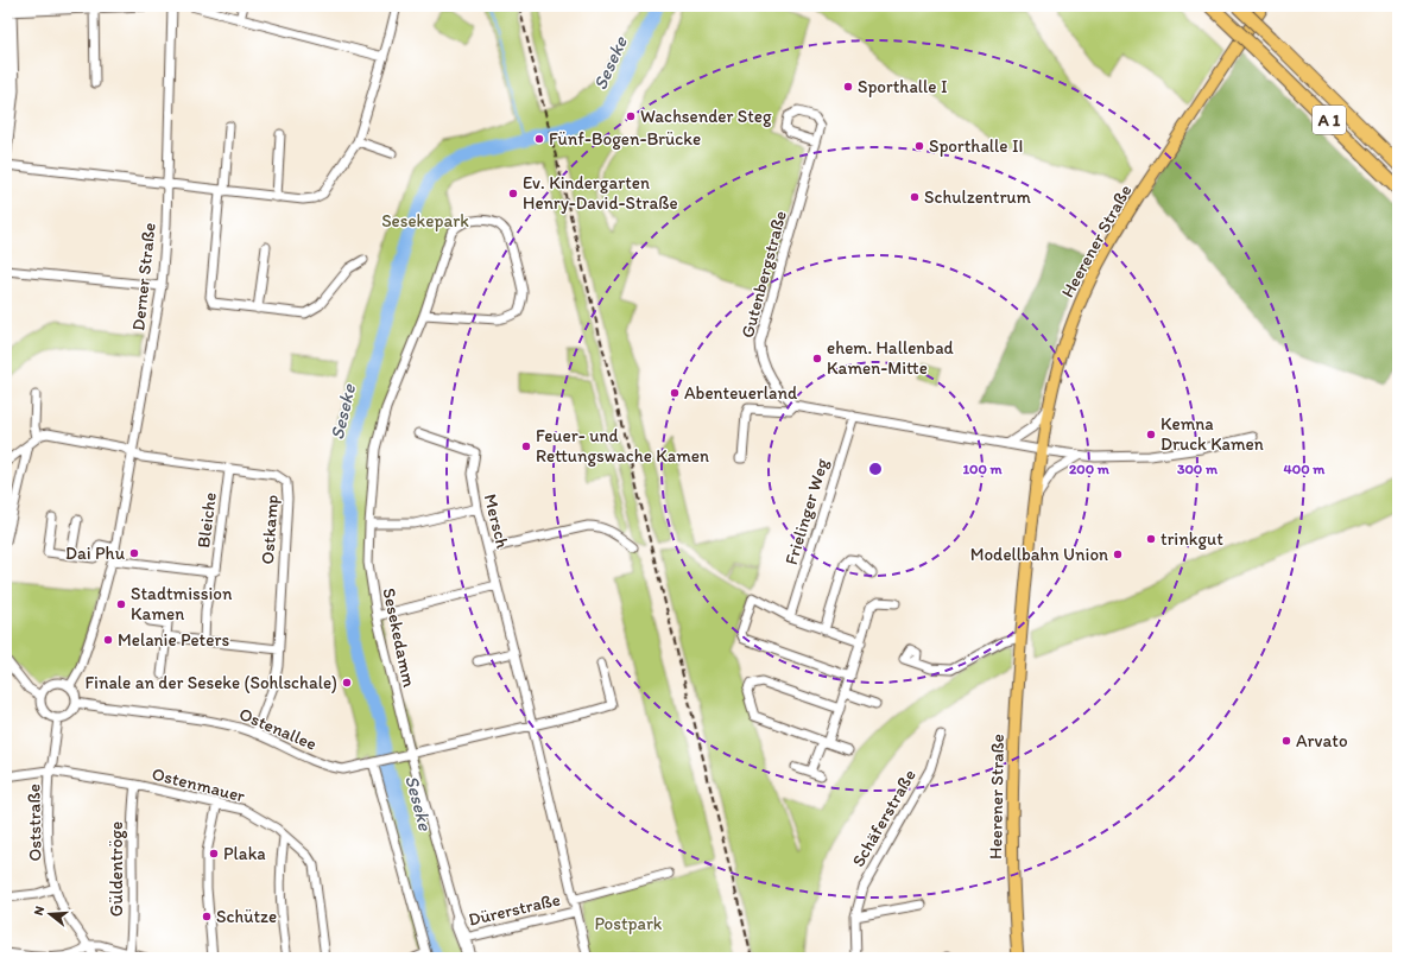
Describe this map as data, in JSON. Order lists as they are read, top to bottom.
{
  "streets": {
    "highway": ["A 1"],
    "main road": ["Heerener Straße"],
    "street": [
      "Gutenbergstraße",
      "Derner Straße",
      "Frielinger Weg",
      "Bleiche",
      "Mersch",
      "Ostkamp",
      "Sesekedamm",
      "Ostenallee",
      "Ostenmauer",
      "Schäferstraße",
      "Oststraße",
      "Güldentröge",
      "Dürerstraße"
    ]
  },
  "crossings": [
    ["Derner Straße", "Bleiche"],
    ["Derner Straße", "Ostkamp"],
    ["Derner Straße", "Ostenallee"],
    ["Derner Straße", "Oststraße"],
    ["Bleiche", "Ostkamp"],
    ["Mersch", "Ostenallee"],
    ["Mersch", "Dürerstraße"],
    ["Ostkamp", "Ostenallee"],
    ["Sesekedamm", "Ostenallee"],
    ["Sesekedamm", "Dürerstraße"],
    ["Ostenallee", "Oststraße"],
    ["Ostenmauer", "Oststraße"],
    ["Ostenmauer", "Güldentröge"]
  ],
  "water": ["Seseke"],
  "parks": ["Sesekepark", "Postpark"],
  "places": [
    "Sporthalle I",
    "Wachsender Steg",
    "Fünf-Bogen-Brücke",
    "Sporthalle II",
    "Ev. Kindergarten Henry-David-Straße",
    "Schulzentrum",
    "ehem. Hallenbad Kamen-Mitte",
    "Abenteuerland",
    "Kemna Druck Kamen",
    "Feuer- und Rettungswache Kamen",
    "trinkgut",
    "Dai Phu",
    "Modellbahn Union",
    "Stadtmission Kamen",
    "Melanie Peters",
    "Finale an der Seseke (Sohlschale)",
    "Arvato",
    "Plaka",
    "Schütze"
  ],
  "north": "left",
  "rings": [
    "100 m",
    "200 m",
    "300 m",
    "400 m"
  ]
}
